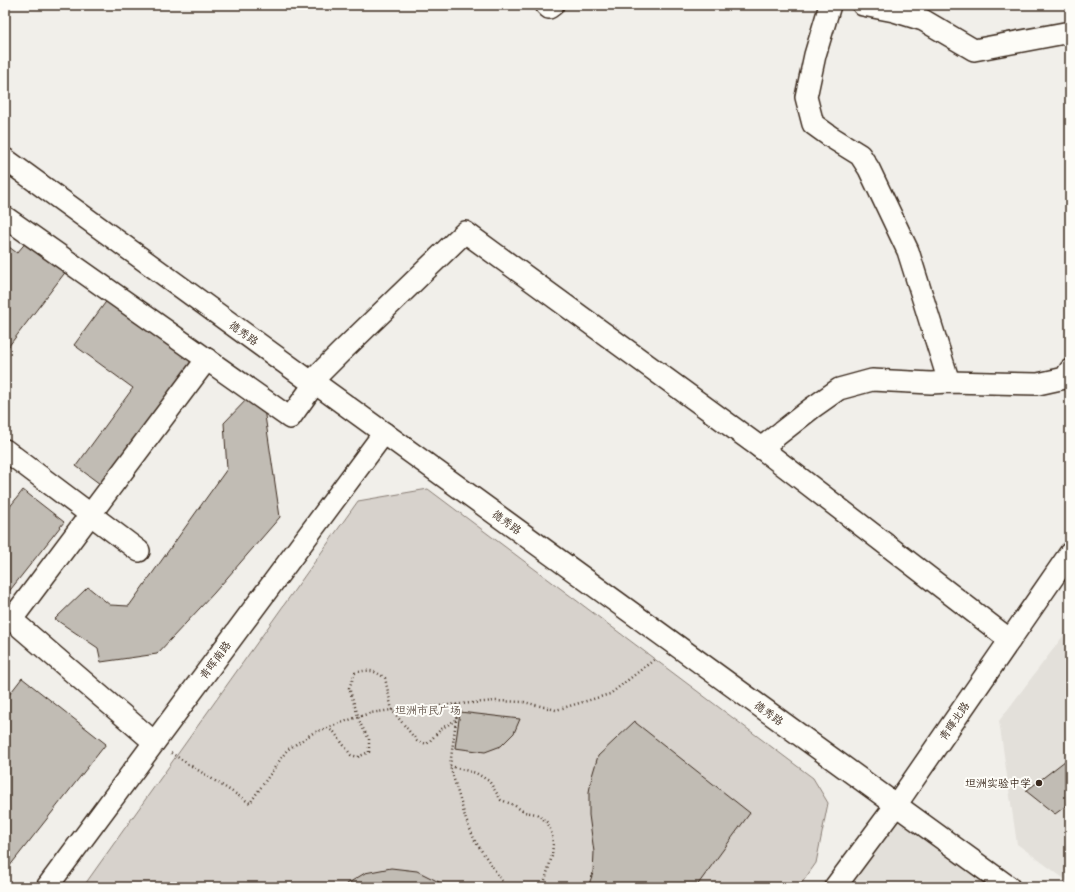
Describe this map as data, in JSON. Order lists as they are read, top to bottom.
{
  "streets": {
    "street": ["德秀路", "青晖南路", "青暉北路"]
  },
  "crossings": [
    ["德秀路", "青晖南路"],
    ["德秀路", "青暉北路"]
  ],
  "parks": ["坦洲市民广场"],
  "places": ["坦洲实验中学"]
}
